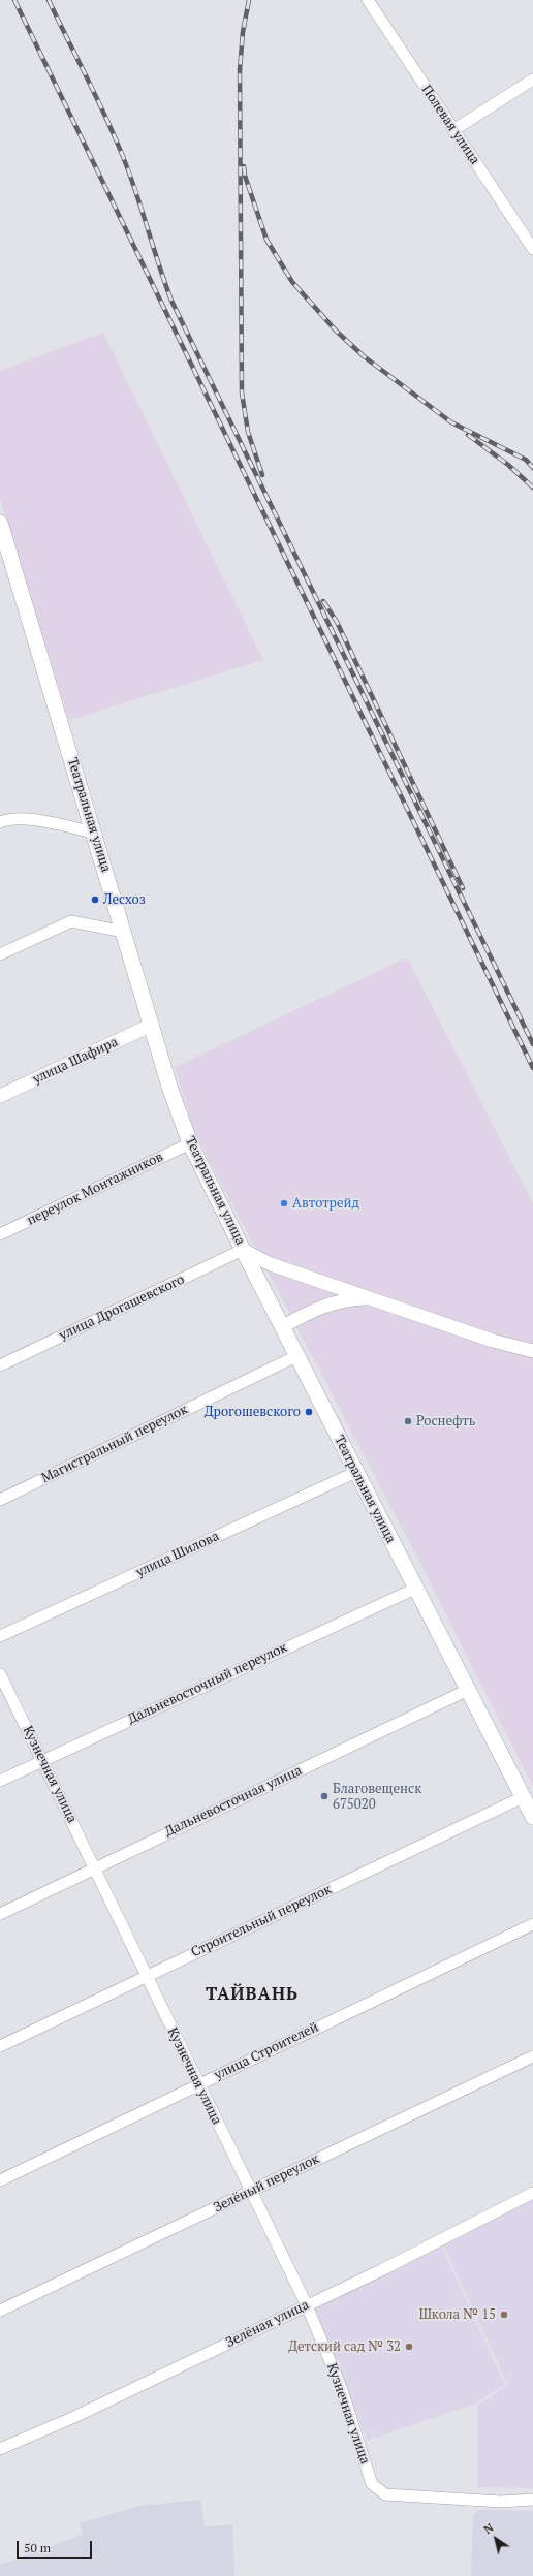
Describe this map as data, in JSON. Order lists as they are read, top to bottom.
{
  "streets": {
    "main road": ["Театральная улица"],
    "street": [
      "Полевая улица",
      "улица Шафира",
      "переулок Монтажников",
      "улица Дрогашевского",
      "Магистральный переулок",
      "улица Шилова",
      "Дальневосточный переулок",
      "Кузнечная улица",
      "Дальневосточная улица",
      "Строительный переулок",
      "улица Строителей",
      "Зелёный переулок",
      "Зелёная улица"
    ]
  },
  "crossings": [
    ["Театральная улица", "улица Шафира"],
    ["Театральная улица", "переулок Монтажников"],
    ["Театральная улица", "улица Дрогашевского"],
    ["Театральная улица", "Магистральный переулок"],
    ["Театральная улица", "улица Шилова"],
    ["Театральная улица", "Дальневосточный переулок"],
    ["Театральная улица", "Дальневосточная улица"],
    ["Театральная улица", "Строительный переулок"],
    ["Дальневосточный переулок", "Кузнечная улица"],
    ["Кузнечная улица", "Дальневосточная улица"],
    ["Кузнечная улица", "Строительный переулок"],
    ["Кузнечная улица", "улица Строителей"],
    ["Кузнечная улица", "Зелёный переулок"],
    ["Кузнечная улица", "Зелёная улица"]
  ],
  "districts": ["ТАЙВАНЬ"],
  "places": [
    "Лесхоз",
    "Автотрейд",
    "Дрогошевского",
    "Роснефть",
    "Благовещенск 675020",
    "Школа № 15",
    "Детский сад № 32"
  ],
  "scale_bar": "50 m",
  "north": "top left"
}
